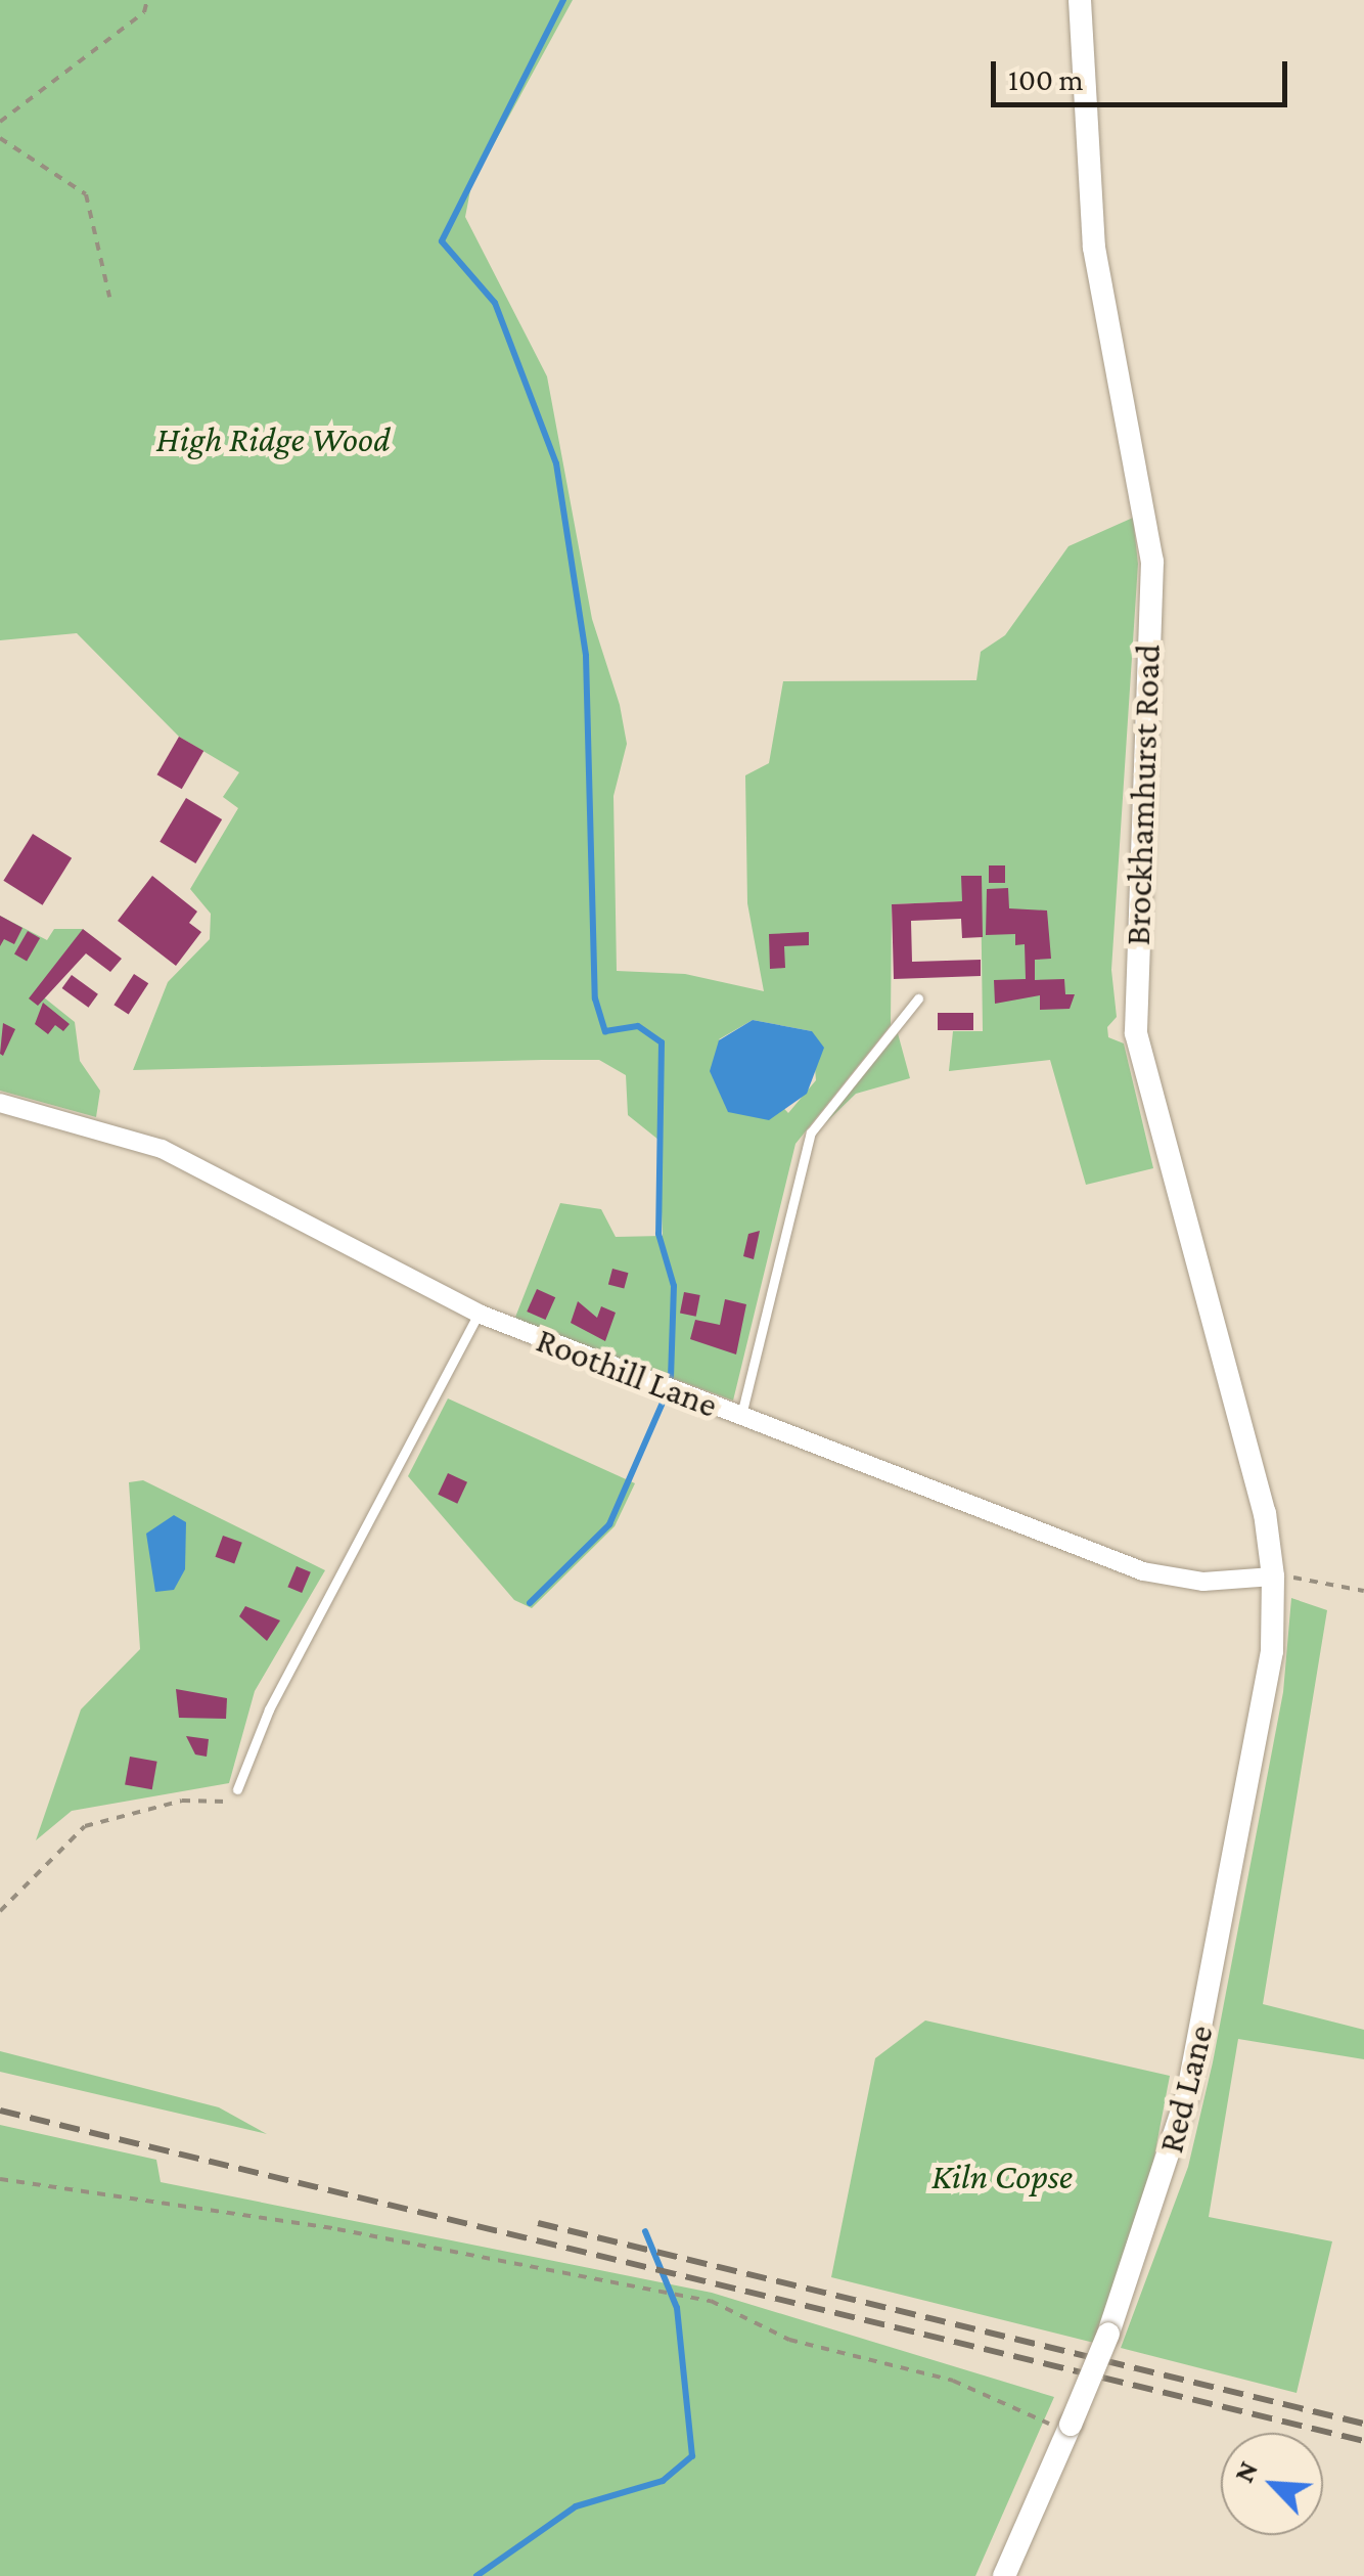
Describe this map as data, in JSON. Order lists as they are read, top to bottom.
{
  "streets": {
    "street": ["Brockhamhurst Road", "Roothill Lane", "Red Lane"]
  },
  "crossings": [
    ["Brockhamhurst Road", "Roothill Lane"],
    ["Brockhamhurst Road", "Red Lane"],
    ["Roothill Lane", "Red Lane"]
  ],
  "parks": ["High Ridge Wood", "Kiln Copse"],
  "scale_bar": "100 m",
  "north": "top left"
}
